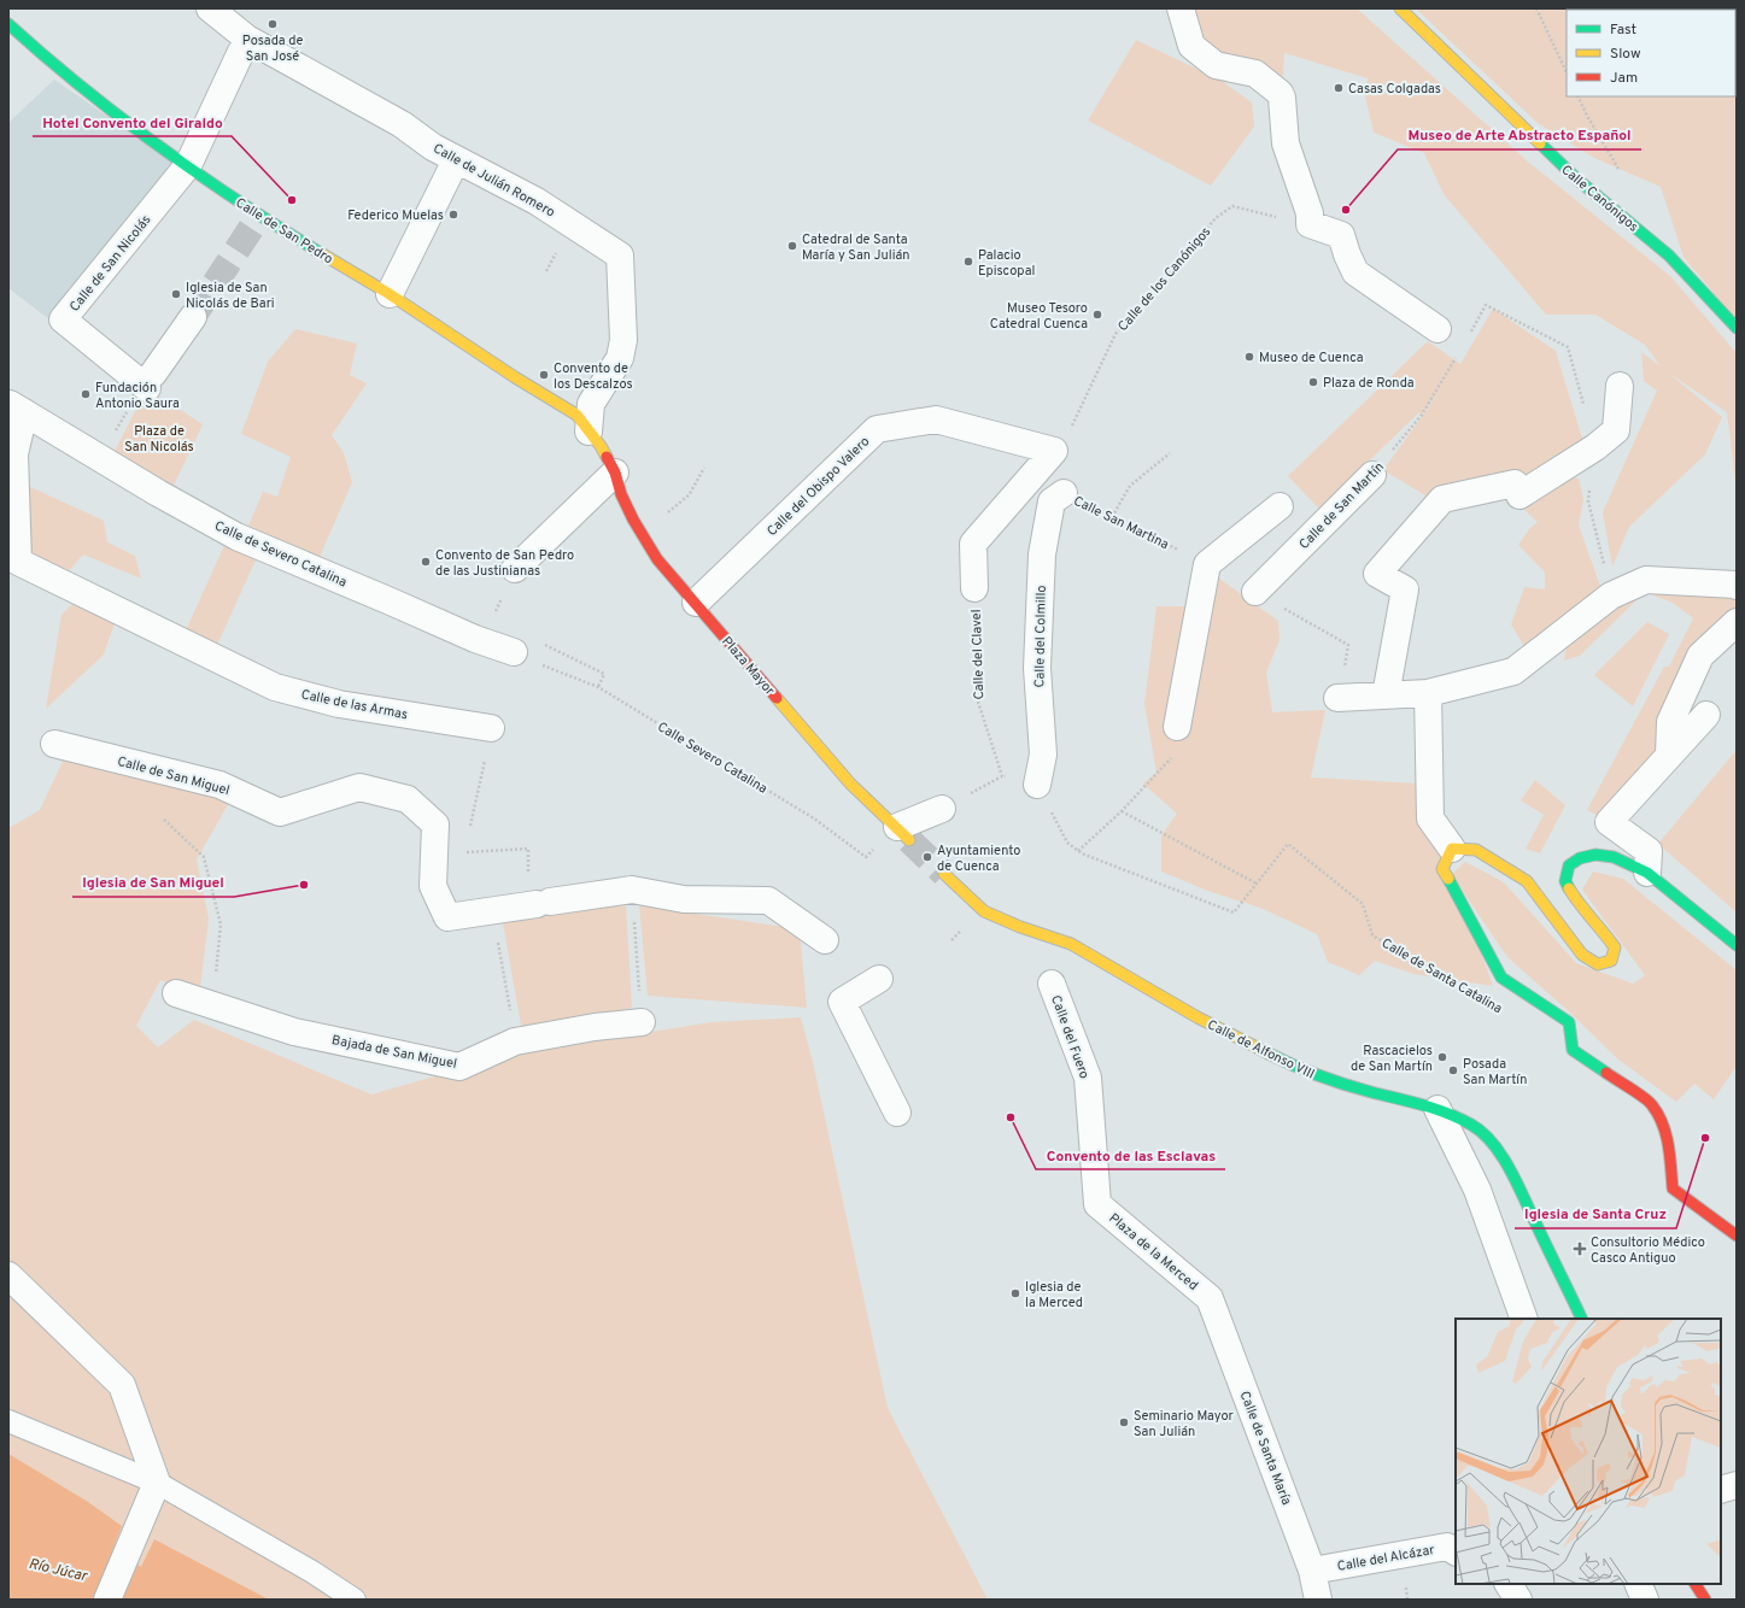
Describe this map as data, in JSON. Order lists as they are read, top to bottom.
{
  "streets": {
    "street": [
      "Calle de Julián Romero",
      "Calle Canónigos",
      "Calle de San Pedro",
      "Calle de San Nicolás",
      "Calle del Obispo Valero",
      "Calle de San Martín",
      "Calle de Severo Catalina",
      "Calle del Colmillo",
      "Plaza Mayor",
      "Calle de las Armas",
      "Calle de San Miguel",
      "Calle del Fuero",
      "Calle de Alfonso VIII",
      "Bajada de San Miguel",
      "Plaza de la Merced",
      "Calle de Santa María",
      "Calle del Alcázar"
    ],
    "path": [
      "Calle de los Canónigos",
      "Calle San Martina",
      "Calle del Clavel",
      "Calle Severo Catalina",
      "Calle de Santa Catalina"
    ]
  },
  "crossings": [
    ["Calle de Julián Romero", "Calle de San Pedro"],
    ["Calle de Julián Romero", "Plaza Mayor"],
    ["Calle de San Pedro", "Calle de San Nicolás"],
    ["Calle de San Pedro", "Plaza Mayor"],
    ["Calle de los Canónigos", "Calle del Obispo Valero"],
    ["Calle del Obispo Valero", "Plaza Mayor"],
    ["Calle San Martina", "Calle del Colmillo"],
    ["Calle de Severo Catalina", "Calle de las Armas"],
    ["Calle de Severo Catalina", "Calle Severo Catalina"],
    ["Plaza Mayor", "Calle Severo Catalina"],
    ["Calle del Fuero", "Plaza de la Merced"],
    ["Plaza de la Merced", "Calle de Santa María"],
    ["Calle de Santa María", "Calle del Alcázar"]
  ],
  "water": ["Río Júcar"],
  "parks": ["Plaza de San Nicolás"],
  "places": {
    "other": [
      "Posada de San José",
      "Casas Colgadas",
      "Hotel Convento del Giraldo",
      "Museo de Arte Abstracto Español",
      "Federico Muelas",
      "Catedral de Santa María y San Julián",
      "Palacio Episcopal",
      "Iglesia de San Nicolás de Bari",
      "Museo Tesoro Catedral Cuenca",
      "Museo de Cuenca",
      "Convento de los Descalzos",
      "Plaza de Ronda",
      "Fundación Antonio Saura",
      "Convento de San Pedro de las Justinianas",
      "Ayuntamiento de Cuenca",
      "Iglesia de San Miguel",
      "Rascacielos de San Martín",
      "Posada San Martín",
      "Convento de las Esclavas",
      "Iglesia de Santa Cruz",
      "Iglesia de la Merced",
      "Seminario Mayor San Julián"
    ],
    "health": ["Consultorio Médico Casco Antiguo"]
  },
  "legend": ["Fast", "Slow", "Jam"]
}
